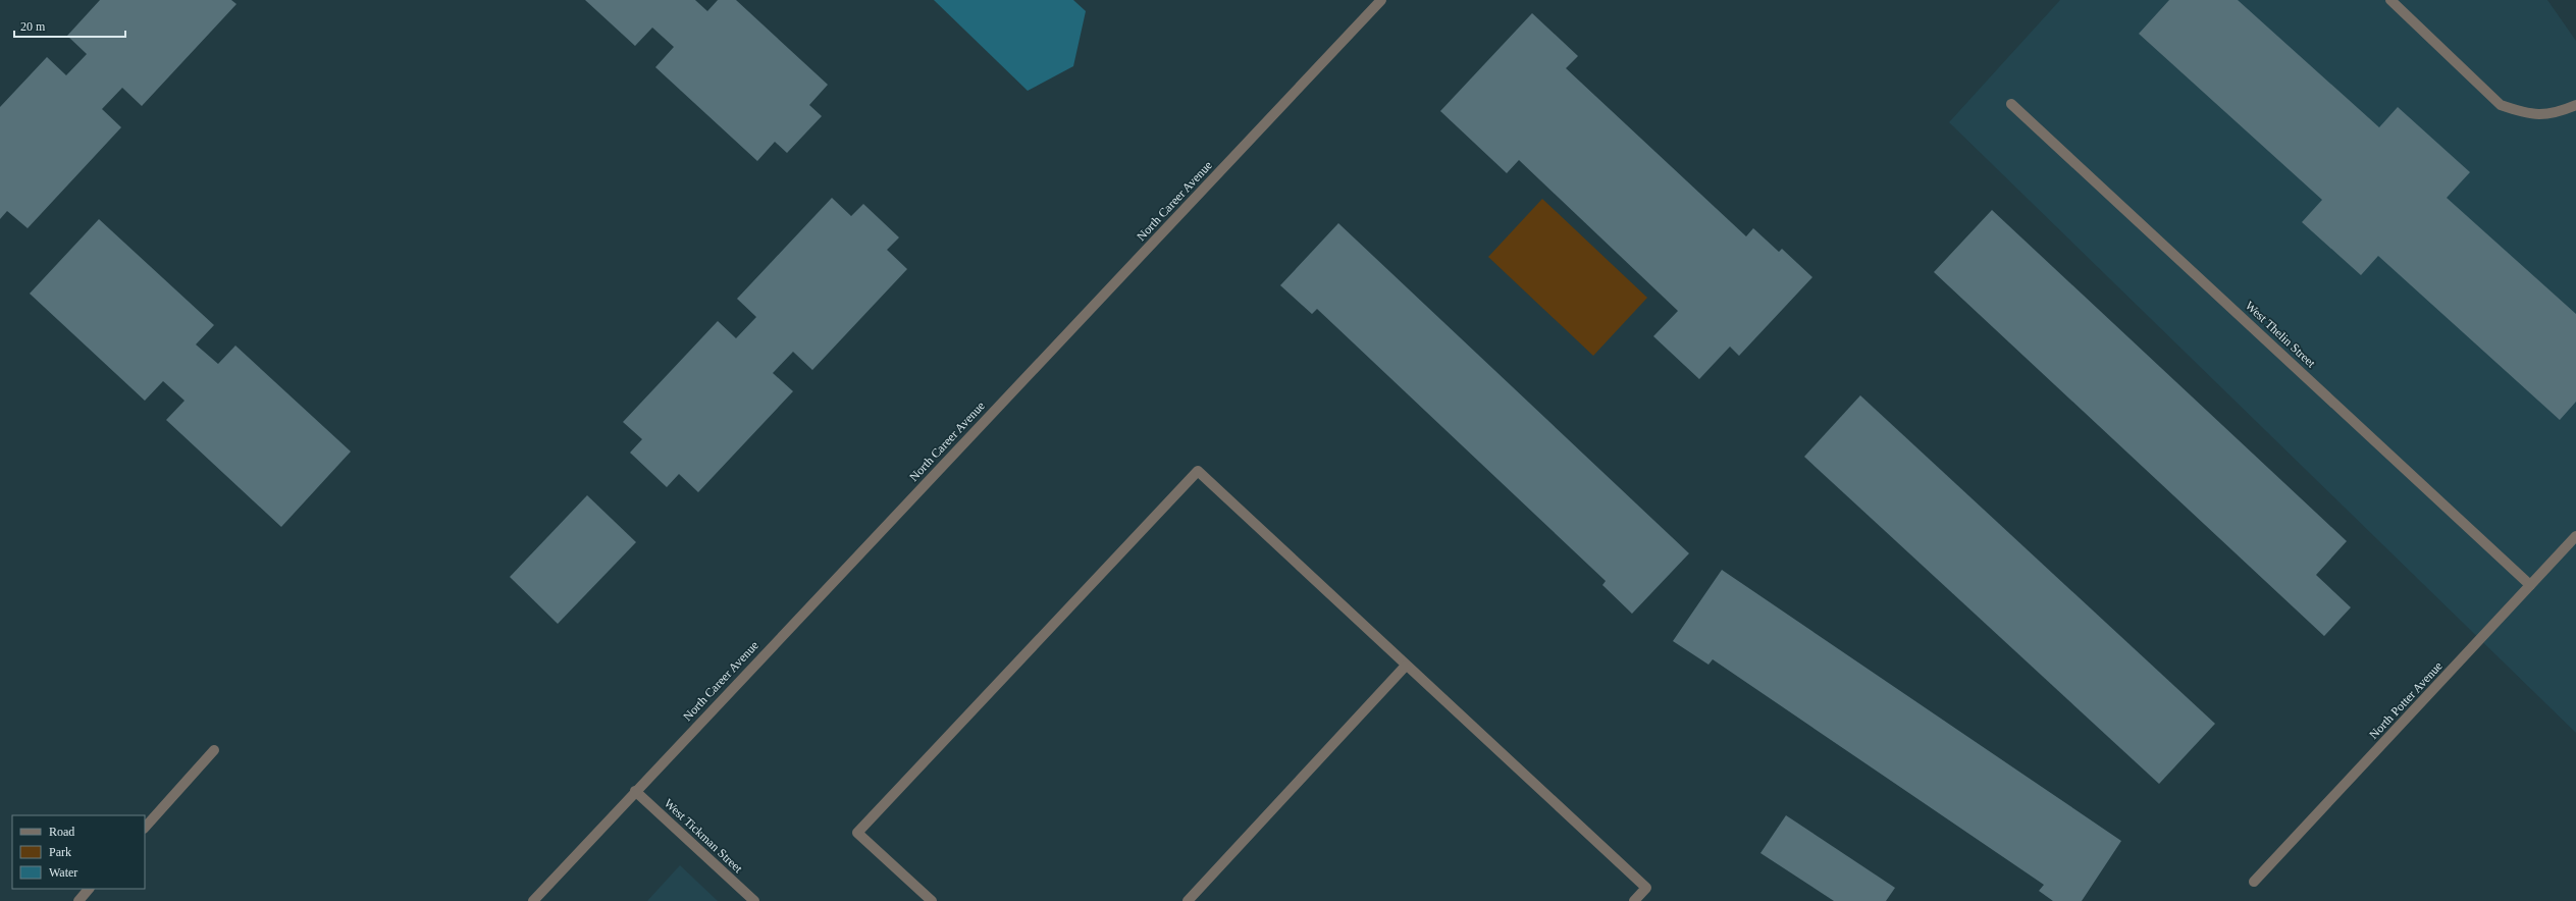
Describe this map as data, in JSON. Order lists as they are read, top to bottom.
{
  "streets": {
    "street": [
      "North Career Avenue",
      "West Thelin Street",
      "North Potter Avenue",
      "West Tickman Street"
    ]
  },
  "crossings": [
    ["North Career Avenue", "West Tickman Street"],
    ["West Thelin Street", "North Potter Avenue"]
  ],
  "legend": ["Road", "Park", "Water"],
  "scale_bar": "20 m"
}
